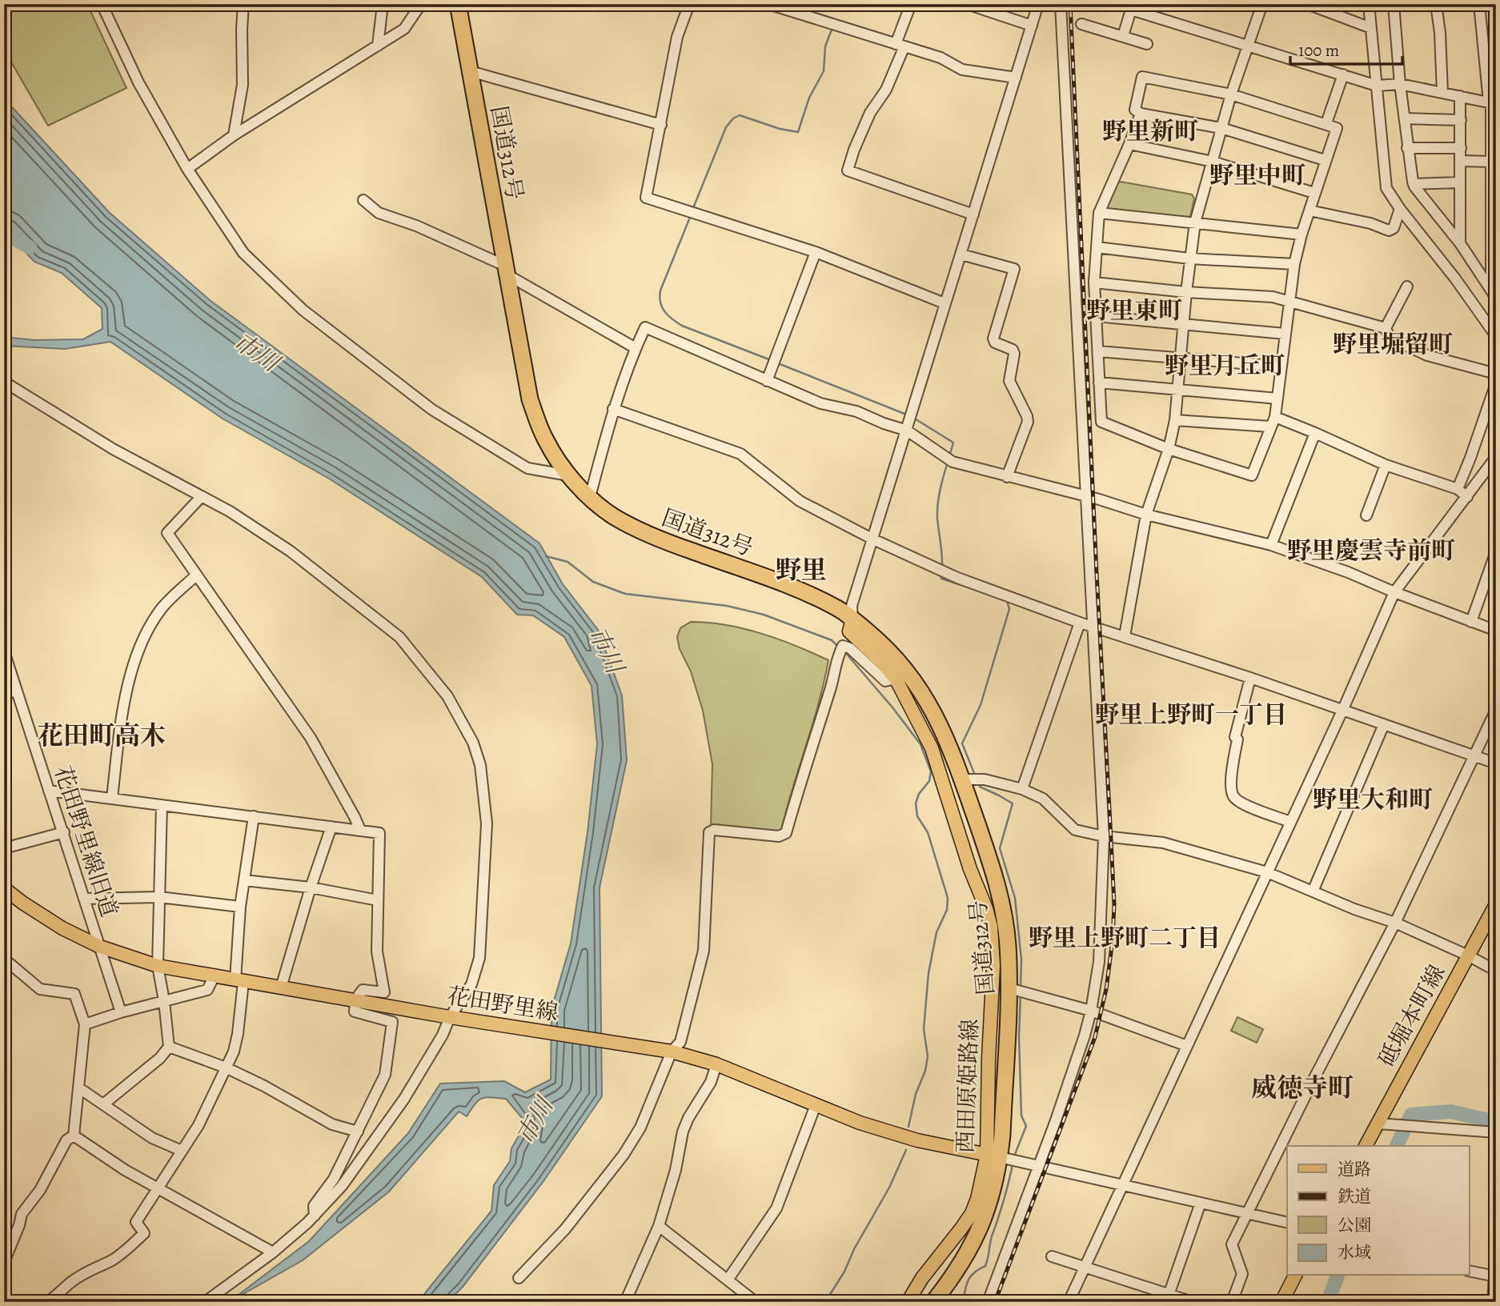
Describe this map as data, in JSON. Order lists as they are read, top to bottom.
{
  "streets": {
    "highway": ["国道312号"],
    "main road": ["花田野里線", "砥堀本町線", "西田原姫路線"],
    "street": ["花田野里線旧道"]
  },
  "crossings": [
    ["国道312号", "花田野里線"],
    ["国道312号", "西田原姫路線"],
    ["花田野里線旧道", "花田野里線"],
    ["花田野里線", "西田原姫路線"]
  ],
  "districts": [
    "野里新町",
    "野里中町",
    "野里東町",
    "野里堀留町",
    "野里月丘町",
    "野里慶雲寺前町",
    "野里",
    "野里上野町一丁目",
    "花田町高木",
    "野里大和町",
    "野里上野町二丁目",
    "威徳寺町"
  ],
  "water": ["市川"],
  "legend": [
    "道路",
    "鉄道",
    "公園",
    "水域"
  ],
  "scale_bar": "100 m"
}
